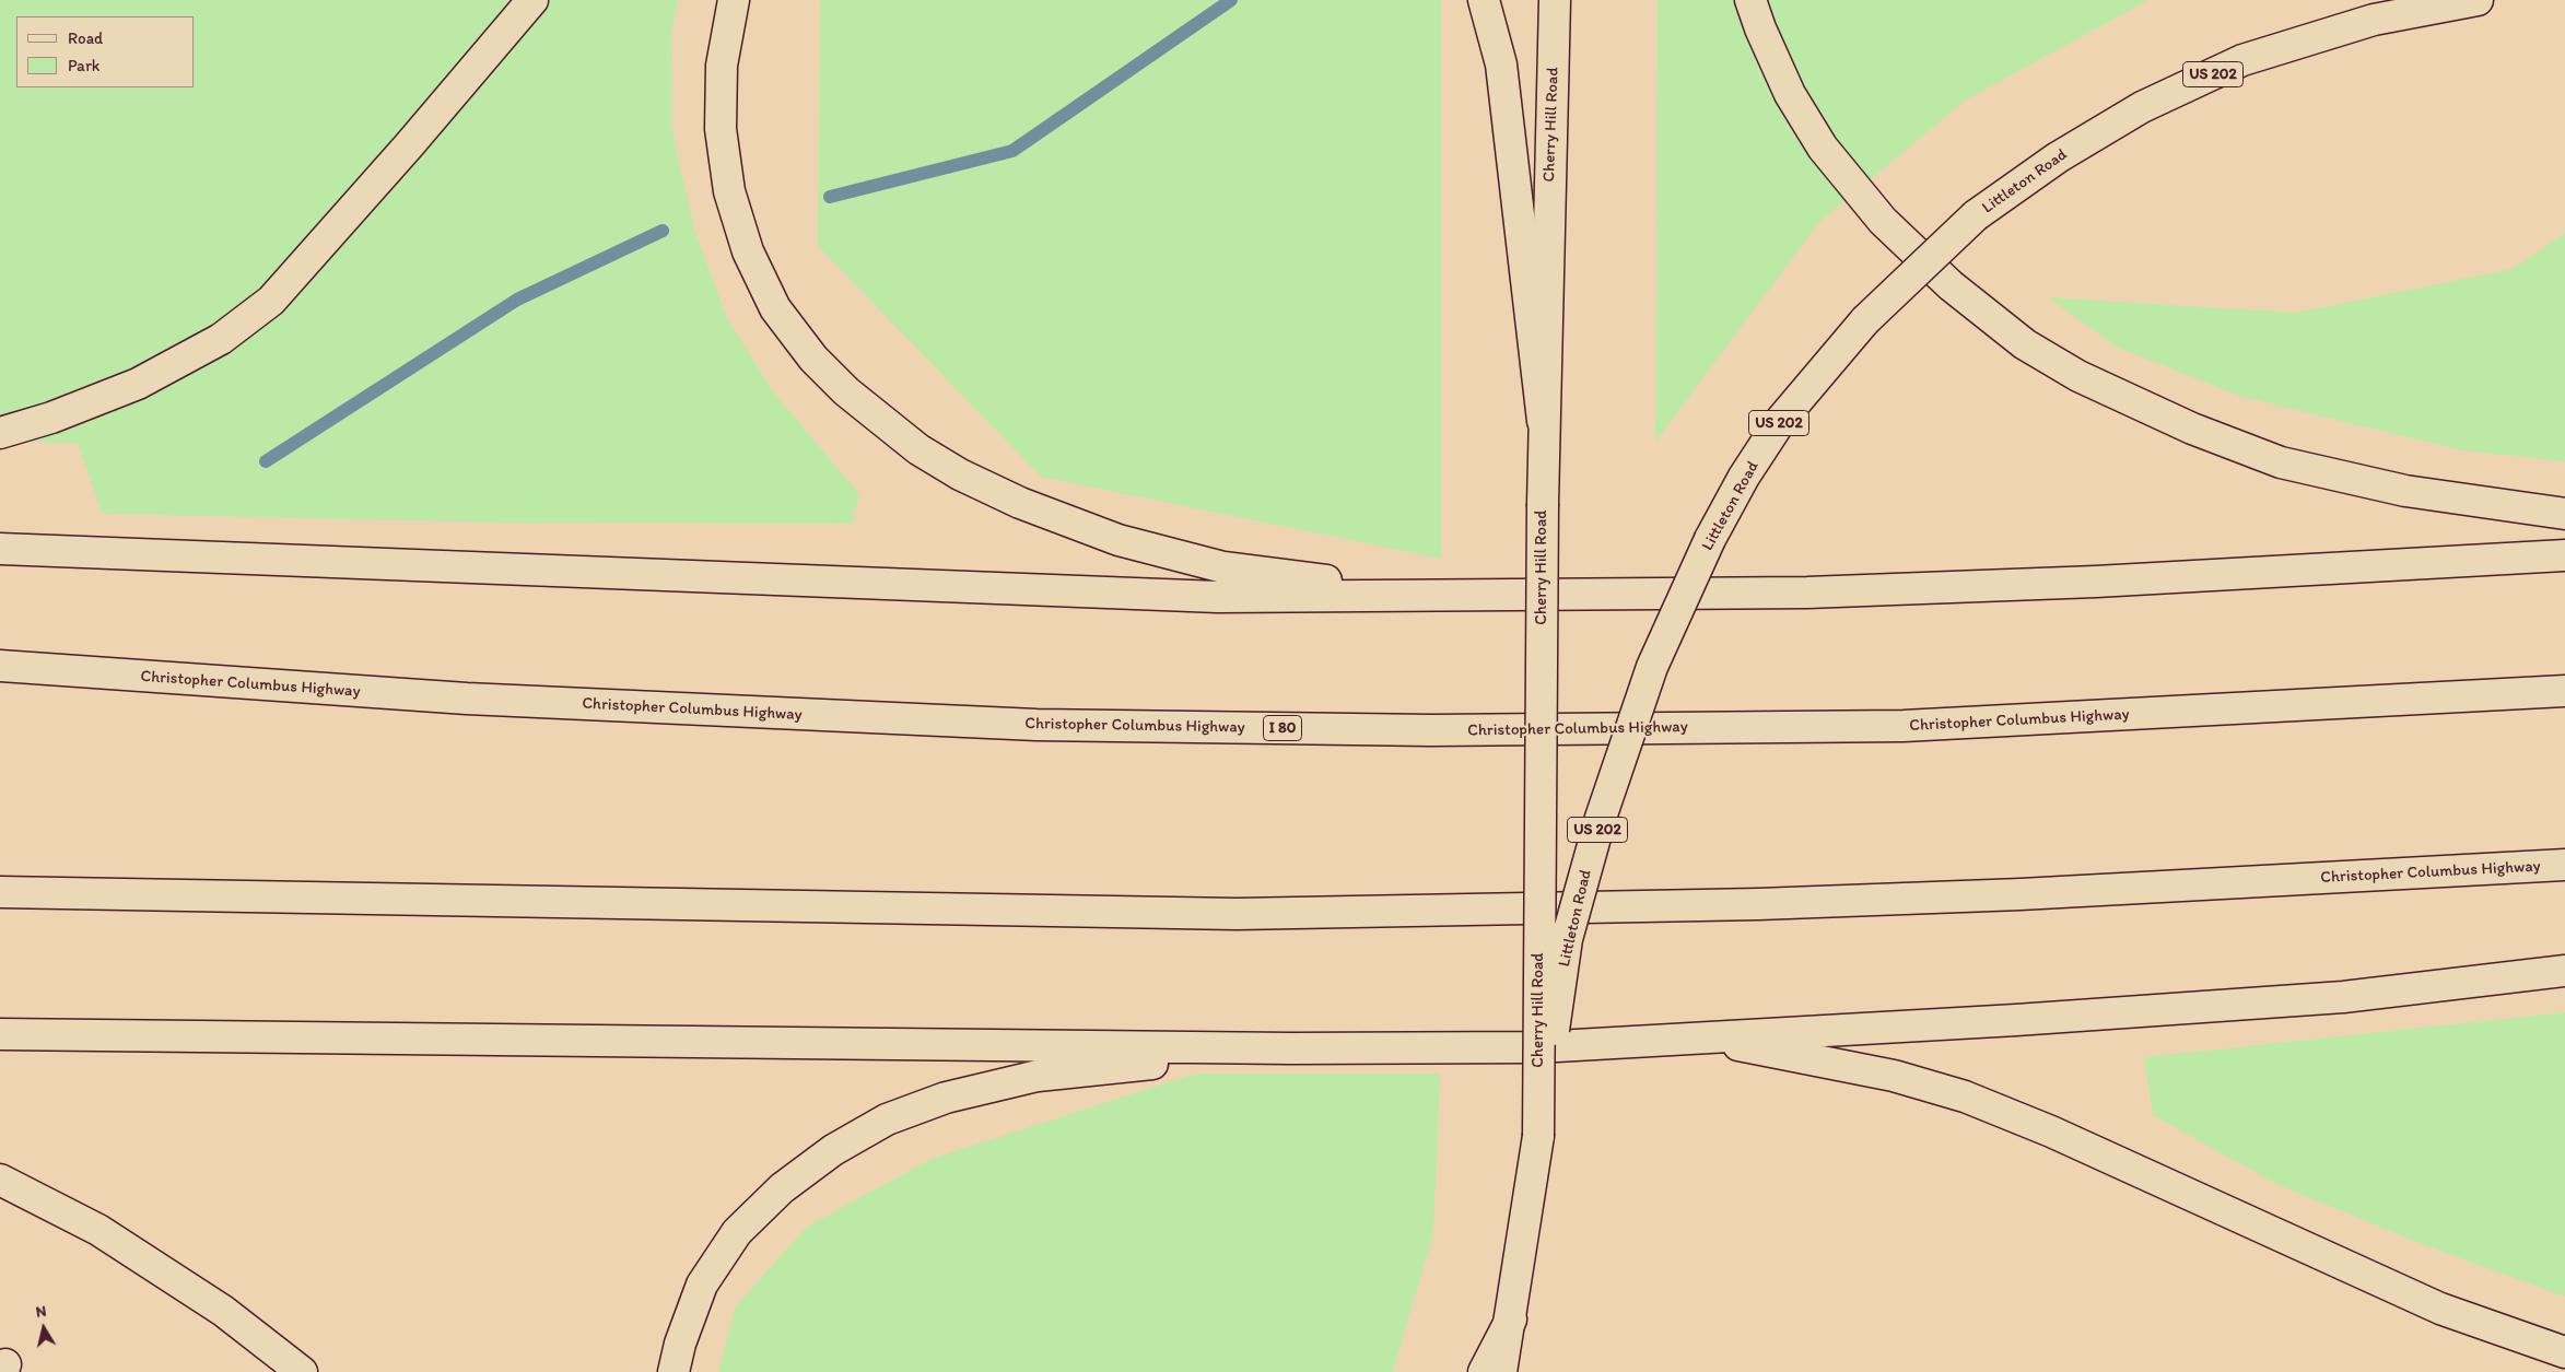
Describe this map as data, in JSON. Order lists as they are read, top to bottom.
{
  "streets": {
    "main road": [
      "US 202",
      "Cherry Hill Road",
      "Littleton Road",
      "Christopher Columbus Highway",
      "I 80"
    ]
  },
  "crossings": [
    ["Cherry Hill Road", "Littleton Road"]
  ],
  "legend": ["Road", "Park"],
  "north": "top"
}
